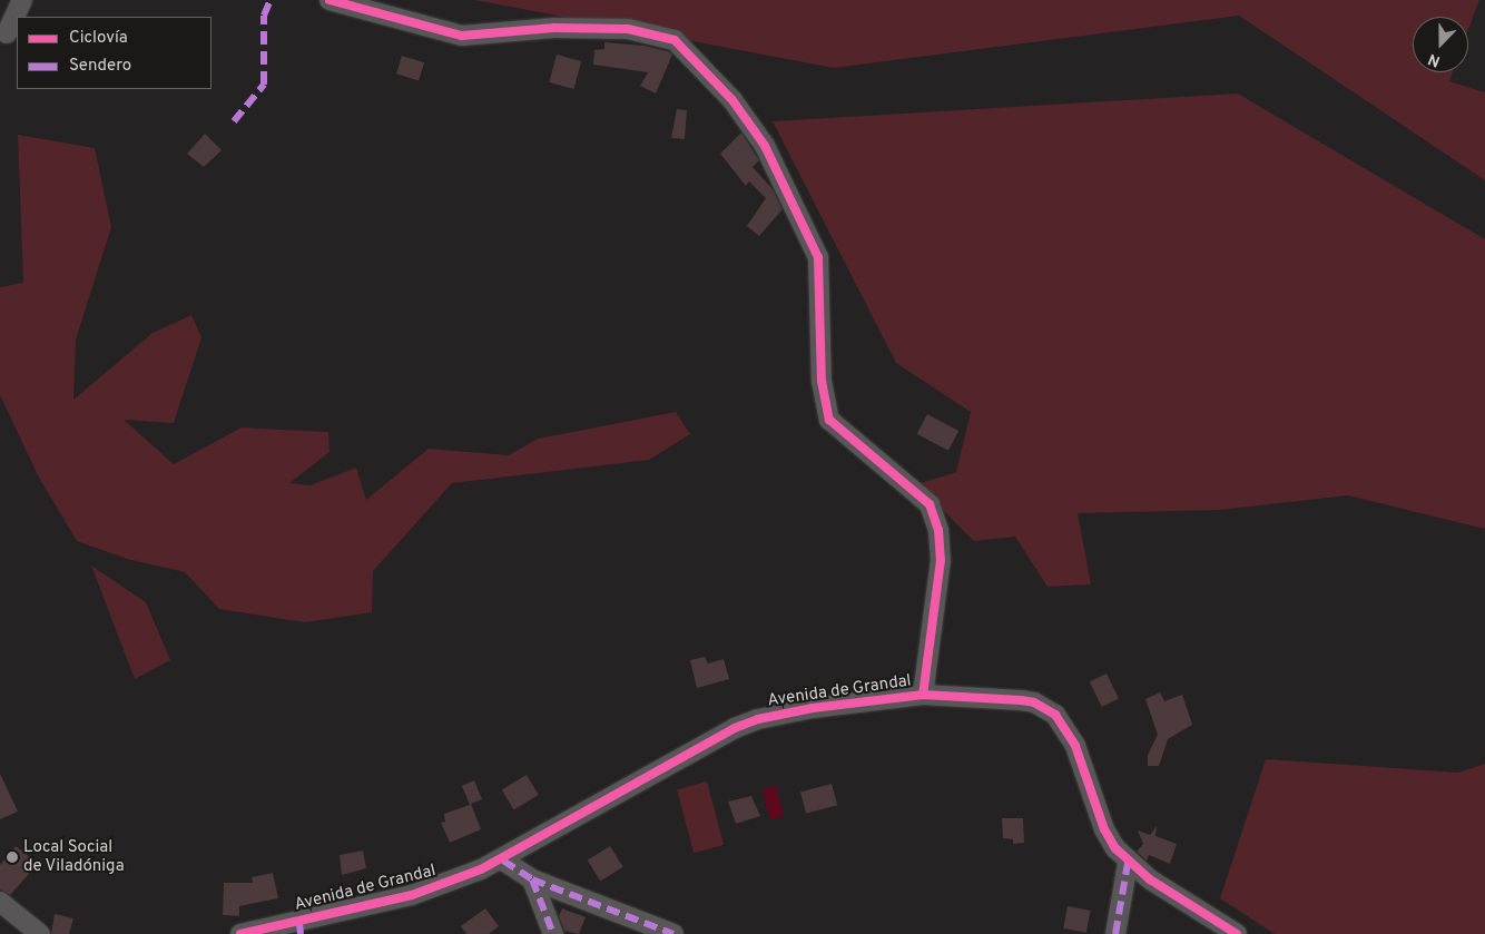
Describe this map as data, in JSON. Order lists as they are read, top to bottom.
{
  "streets": {
    "street": ["Avenida de Grandal"]
  },
  "places": ["Local Social de Viladóniga"],
  "legend": ["Ciclovía", "Sendero"],
  "north": "bottom"
}
